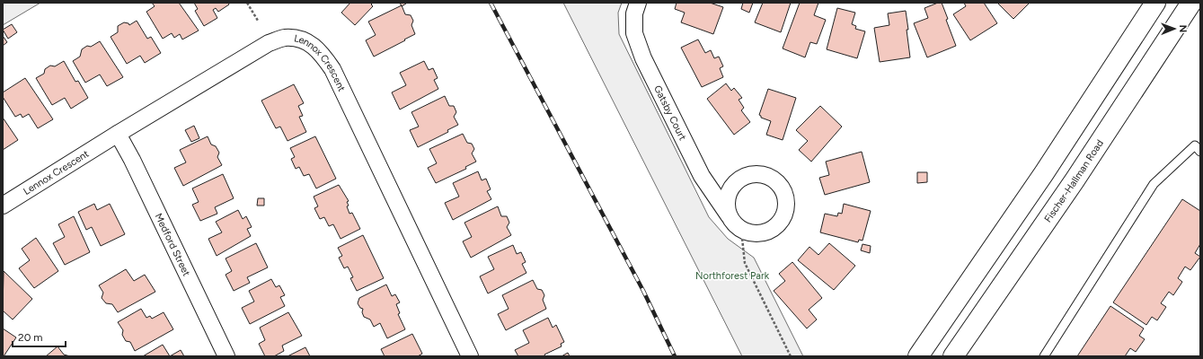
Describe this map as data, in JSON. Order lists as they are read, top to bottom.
{
  "streets": {
    "main road": ["Fischer-Hallman Road"],
    "street": ["Lennox Crescent", "Gatsby Court", "Medford Street"]
  },
  "crossings": [
    ["Lennox Crescent", "Medford Street"]
  ],
  "parks": ["Northforest Park"],
  "scale_bar": "20 m",
  "north": "right"
}
